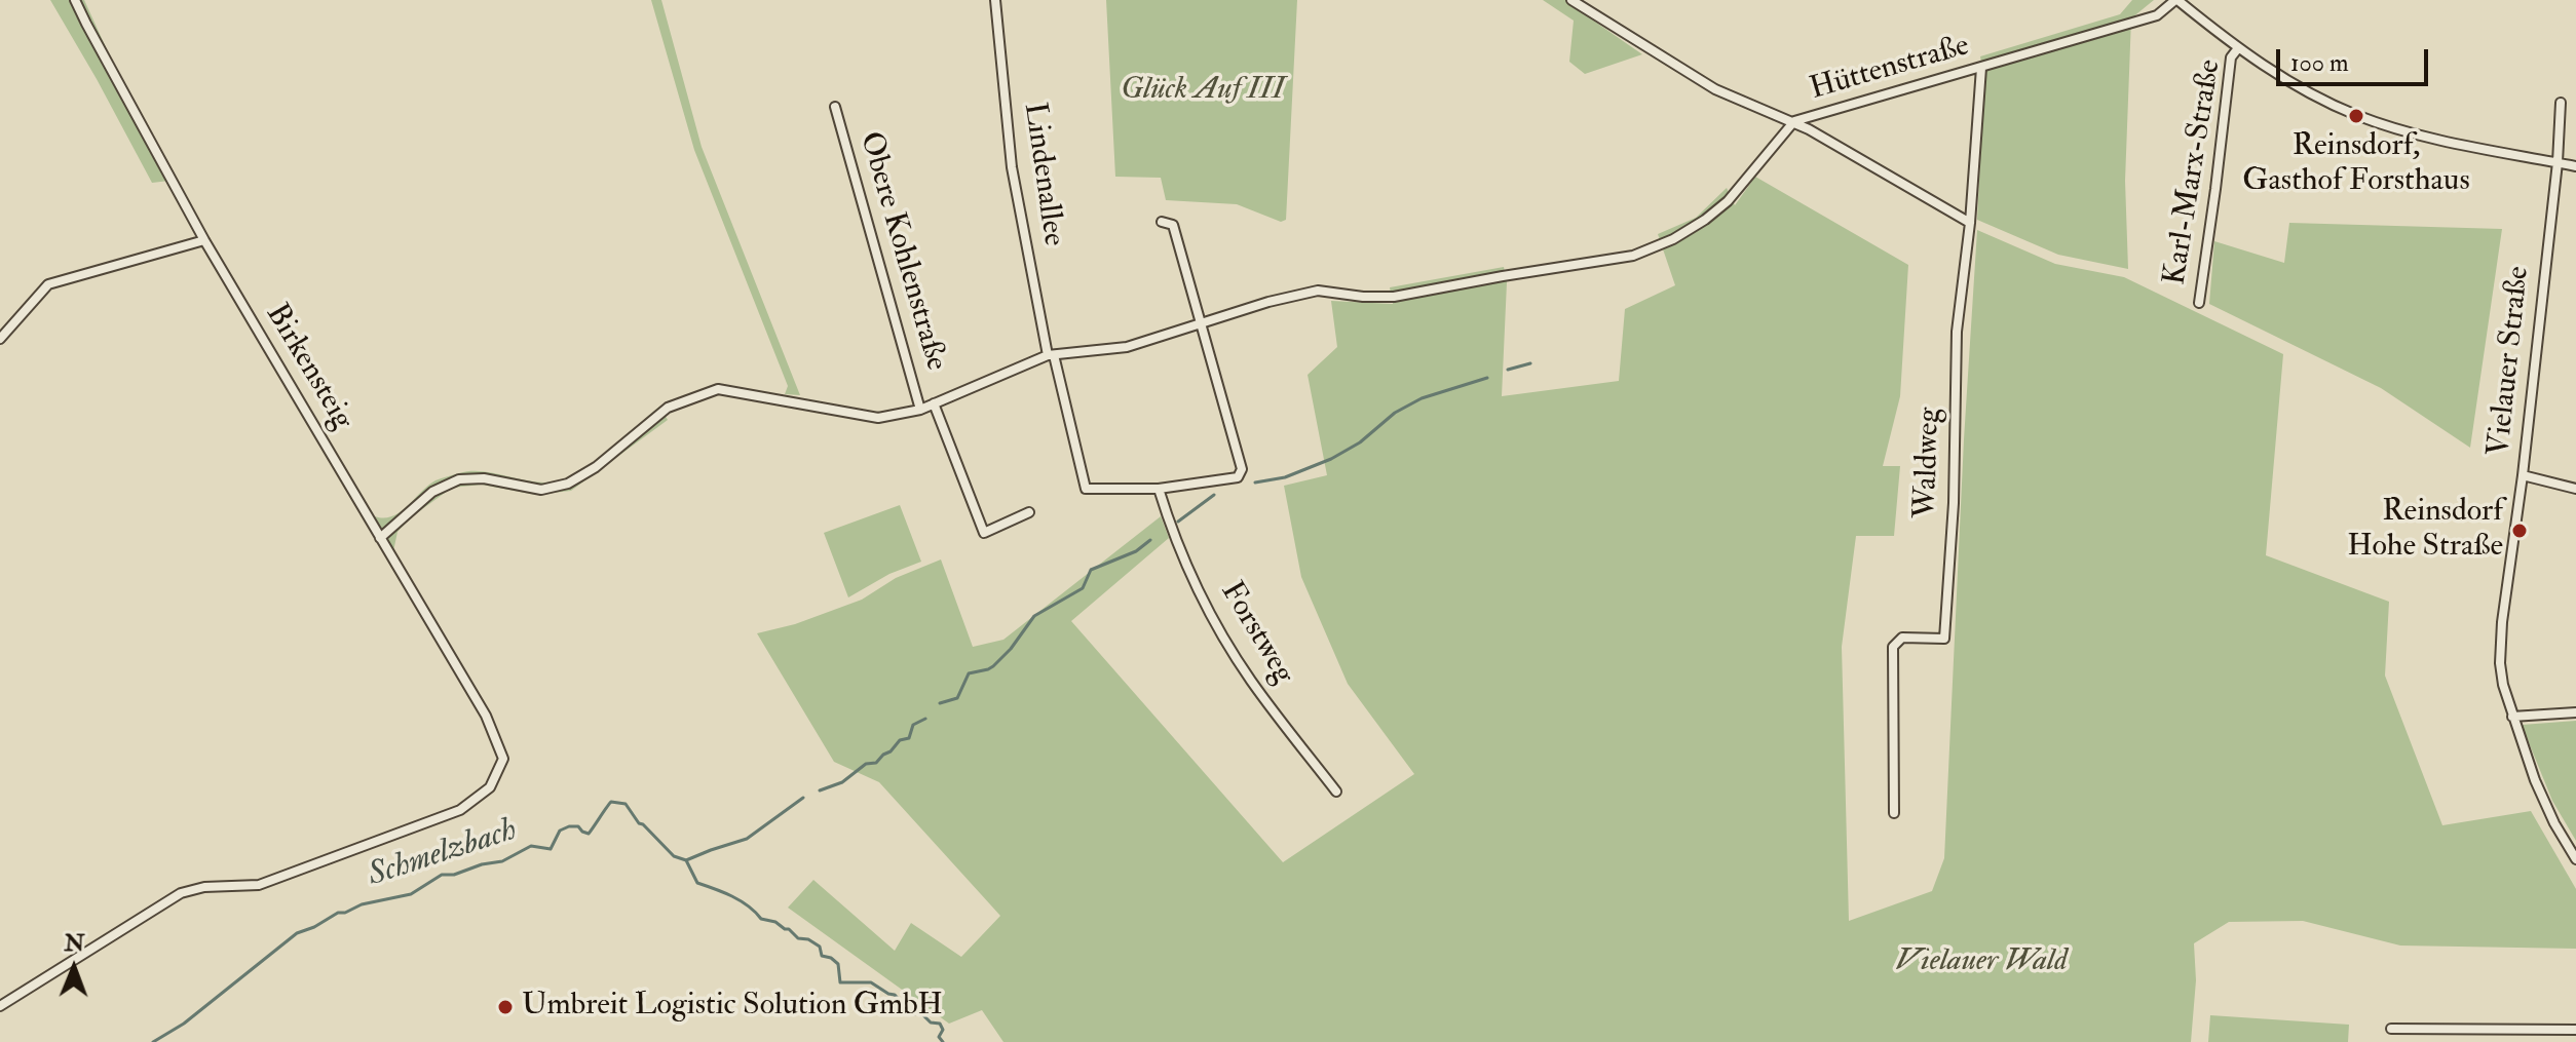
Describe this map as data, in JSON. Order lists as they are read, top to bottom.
{
  "streets": {
    "street": [
      "Hüttenstraße",
      "Karl-Marx-Straße",
      "Lindenallee",
      "Obere Kohlenstraße",
      "Vielauer Straße",
      "Birkensteig",
      "Waldweg",
      "Forstweg"
    ]
  },
  "crossings": [
    ["Hüttenstraße", "Obere Kohlenstraße"],
    ["Hüttenstraße", "Waldweg"],
    ["Lindenallee", "Obere Kohlenstraße"],
    ["Obere Kohlenstraße", "Birkensteig"]
  ],
  "water": ["Schmelzbach"],
  "parks": ["Glück Auf III", "Vielauer Wald"],
  "places": ["Reinsdorf, Gasthof Forsthaus", "Reinsdorf Hohe Straße", "Umbreit Logistic Solution GmbH"],
  "scale_bar": "100 m",
  "north": "top"
}
